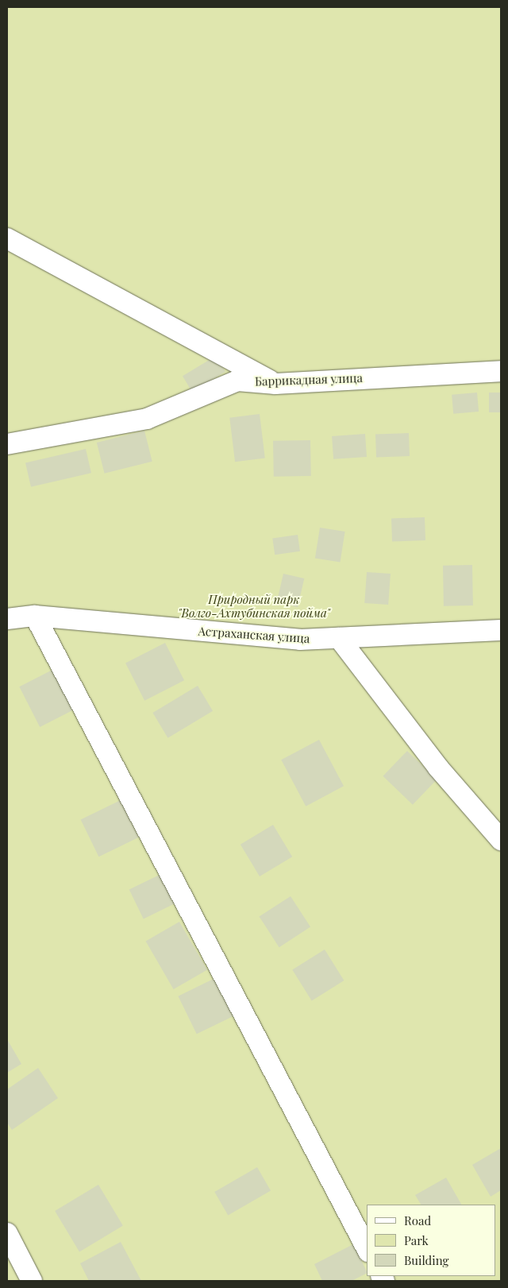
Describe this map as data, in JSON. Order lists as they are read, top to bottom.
{
  "streets": {
    "street": ["Баррикадная улица", "Астраханская улица"]
  },
  "parks": ["Природный парк \"Волго-Ахтубинская пойма\""],
  "legend": ["Road", "Park", "Building"]
}
